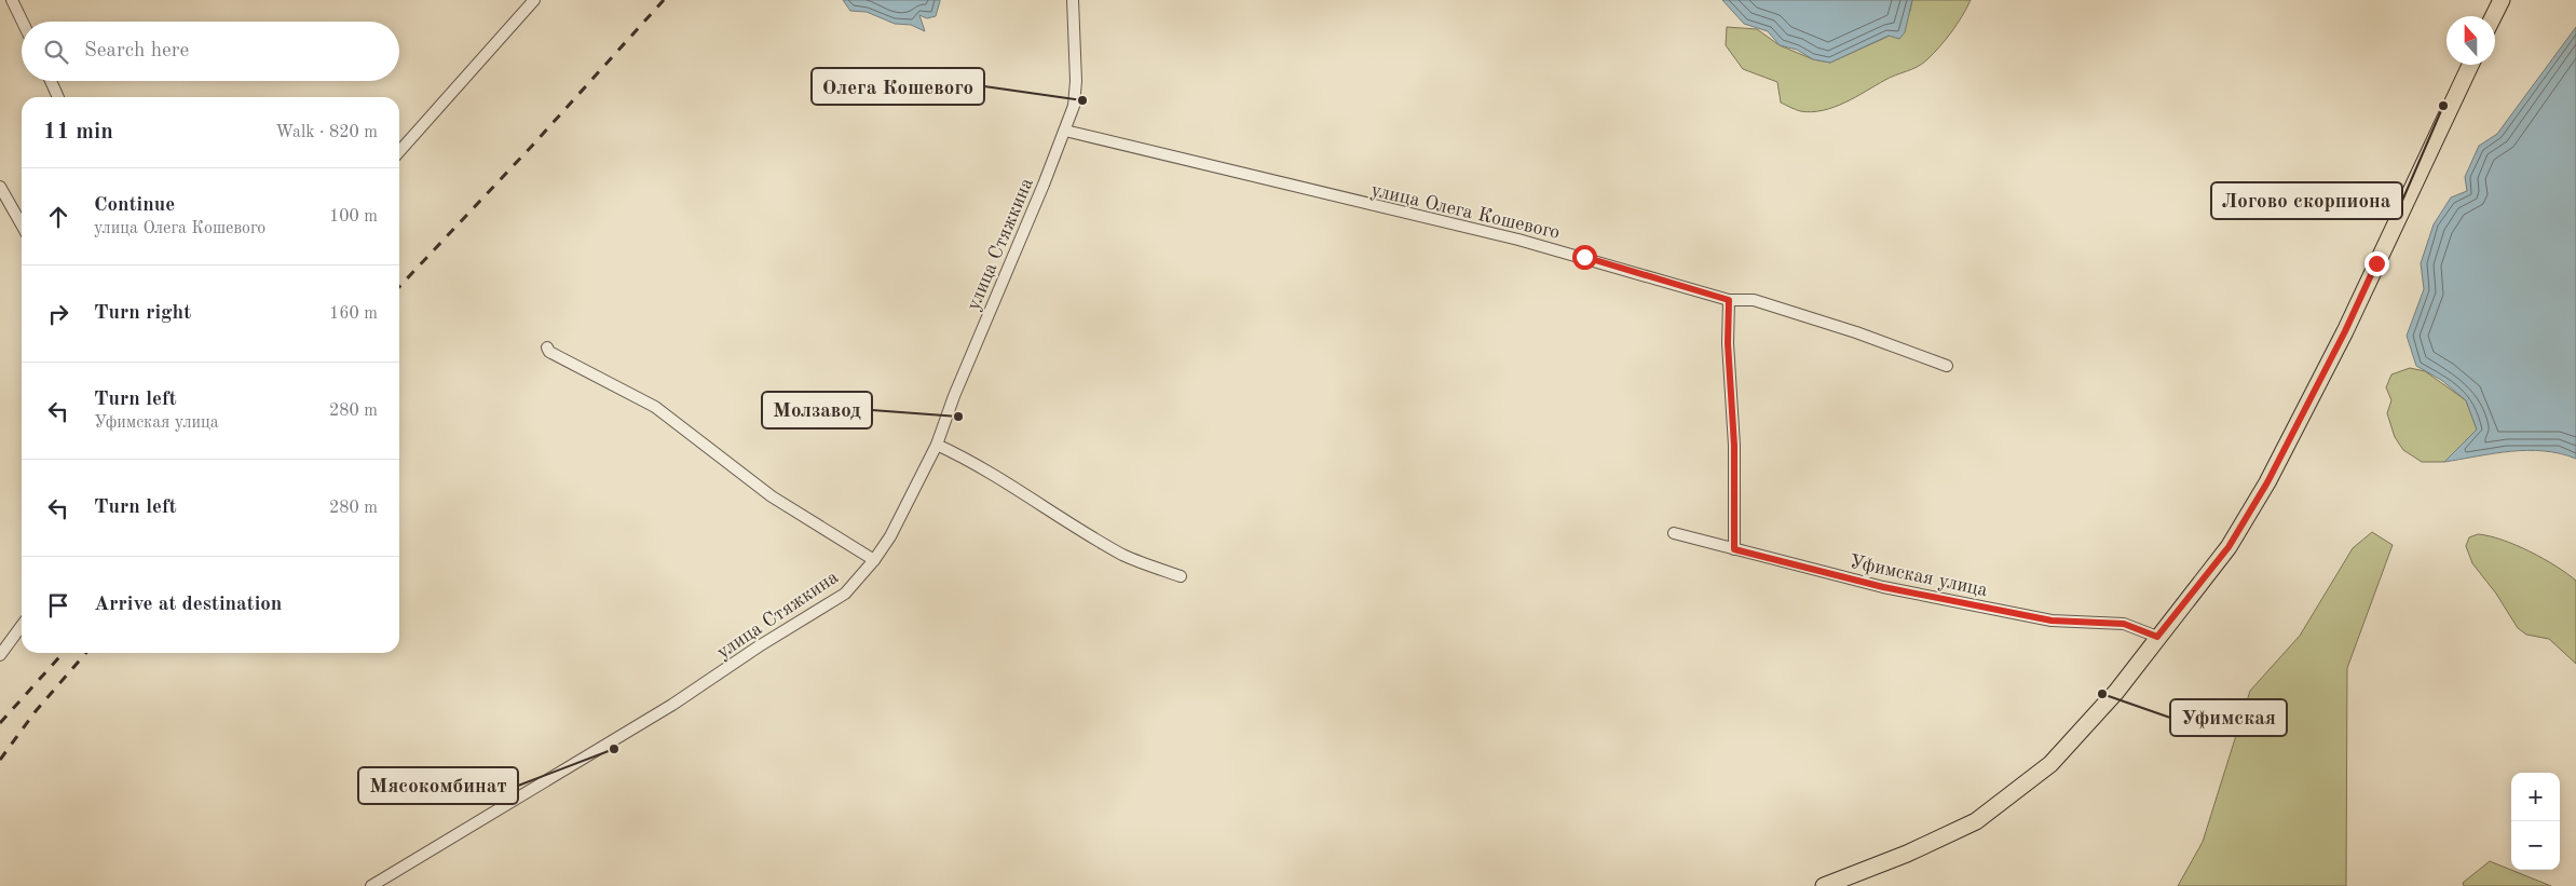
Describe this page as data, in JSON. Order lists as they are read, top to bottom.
{
  "streets": {
    "street": ["улица Олега Кошевого", "улица Стяжкина", "Уфимская улица"]
  },
  "crossings": [
    ["улица Олега Кошевого", "улица Стяжкина"]
  ],
  "places": [
    "Олега Кошевого",
    "Логово скорпиона",
    "Молзавод",
    "Уфимская",
    "Мясокомбинат"
  ],
  "north": "top",
  "page": {
    "search": "Search here",
    "heading": ["11 min", "Walk · 820 m"],
    "list": [
      ["Continue", "улица Олега Кошевого", "100 m"],
      ["Turn right", "160 m"],
      ["Turn left", "Уфимская улица", "280 m"],
      ["Turn left", "280 m"],
      "Arrive at destination"
    ],
    "map_buttons": ["+", "−"]
  }
}
